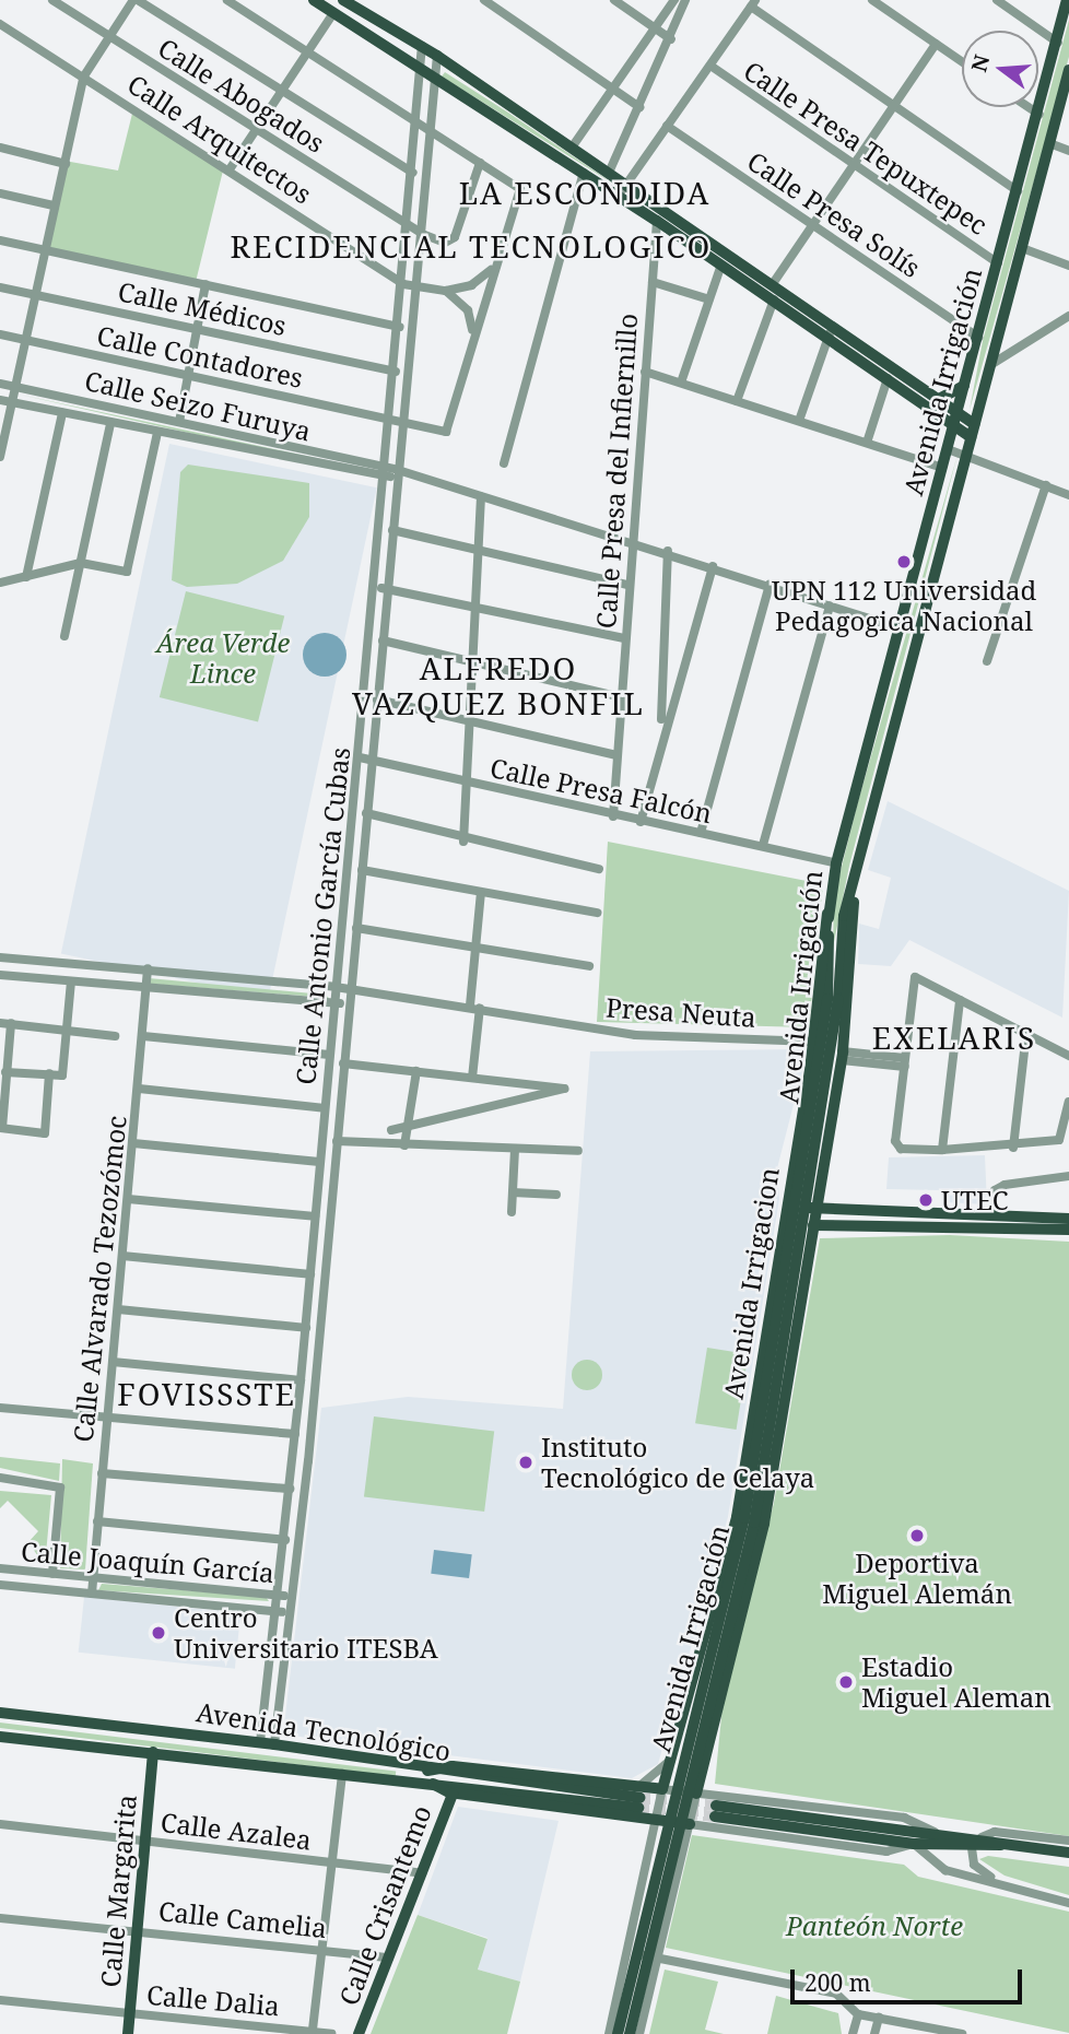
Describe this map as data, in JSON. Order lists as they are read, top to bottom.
{
  "streets": {
    "main road": [
      "Avenida Irrigación",
      "Avenida Irrigacion",
      "Avenida Tecnológico",
      "Calle Margarita",
      "Calle Crisantemo"
    ],
    "street": [
      "Calle Abogados",
      "Calle Arquitectos",
      "Calle Presa Tepuxtepec",
      "Calle Presa Solís",
      "Calle Médicos",
      "Calle Contadores",
      "Calle Seizo Furuya",
      "Calle Presa del Infiernillo",
      "Calle Presa Falcón",
      "Calle Antonio García Cubas",
      "Presa Neuta",
      "Calle Alvarado Tezozómoc",
      "Calle Joaquín García",
      "Calle Azalea",
      "Calle Camelia",
      "Calle Dalia"
    ]
  },
  "crossings": [
    ["Calle Abogados", "Calle Antonio García Cubas"],
    ["Calle Arquitectos", "Calle Antonio García Cubas"],
    ["Calle Presa Tepuxtepec", "Avenida Irrigación"],
    ["Calle Presa Solís", "Avenida Irrigación"],
    ["Calle Médicos", "Calle Antonio García Cubas"],
    ["Calle Contadores", "Calle Antonio García Cubas"],
    ["Avenida Irrigación", "Calle Presa Falcón"],
    ["Avenida Irrigación", "Avenida Irrigacion"],
    ["Calle Seizo Furuya", "Calle Antonio García Cubas"],
    ["Calle Presa del Infiernillo", "Calle Presa Falcón"],
    ["Calle Presa Falcón", "Calle Antonio García Cubas"],
    ["Calle Antonio García Cubas", "Presa Neuta"],
    ["Calle Antonio García Cubas", "Calle Joaquín García"],
    ["Calle Antonio García Cubas", "Avenida Tecnológico"],
    ["Presa Neuta", "Calle Alvarado Tezozómoc"],
    ["Presa Neuta", "Avenida Irrigacion"],
    ["Calle Alvarado Tezozómoc", "Calle Joaquín García"],
    ["Avenida Tecnológico", "Calle Margarita"],
    ["Calle Azalea", "Calle Margarita"],
    ["Calle Azalea", "Calle Crisantemo"],
    ["Calle Margarita", "Calle Camelia"],
    ["Calle Margarita", "Calle Dalia"],
    ["Calle Crisantemo", "Calle Camelia"]
  ],
  "districts": [
    "LA ESCONDIDA",
    "RECIDENCIAL TECNOLOGICO",
    "ALFREDO VAZQUEZ BONFIL",
    "EXELARIS",
    "FOVISSSTE"
  ],
  "parks": ["Área Verde Lince", "Panteón Norte"],
  "places": [
    "UPN 112 Universidad Pedagogica Nacional",
    "UTEC",
    "Instituto Tecnológico de Celaya",
    "Deportiva Miguel Alemán",
    "Centro Universitario ITESBA",
    "Estadio Miguel Aleman"
  ],
  "scale_bar": "200 m",
  "north": "left"
}
